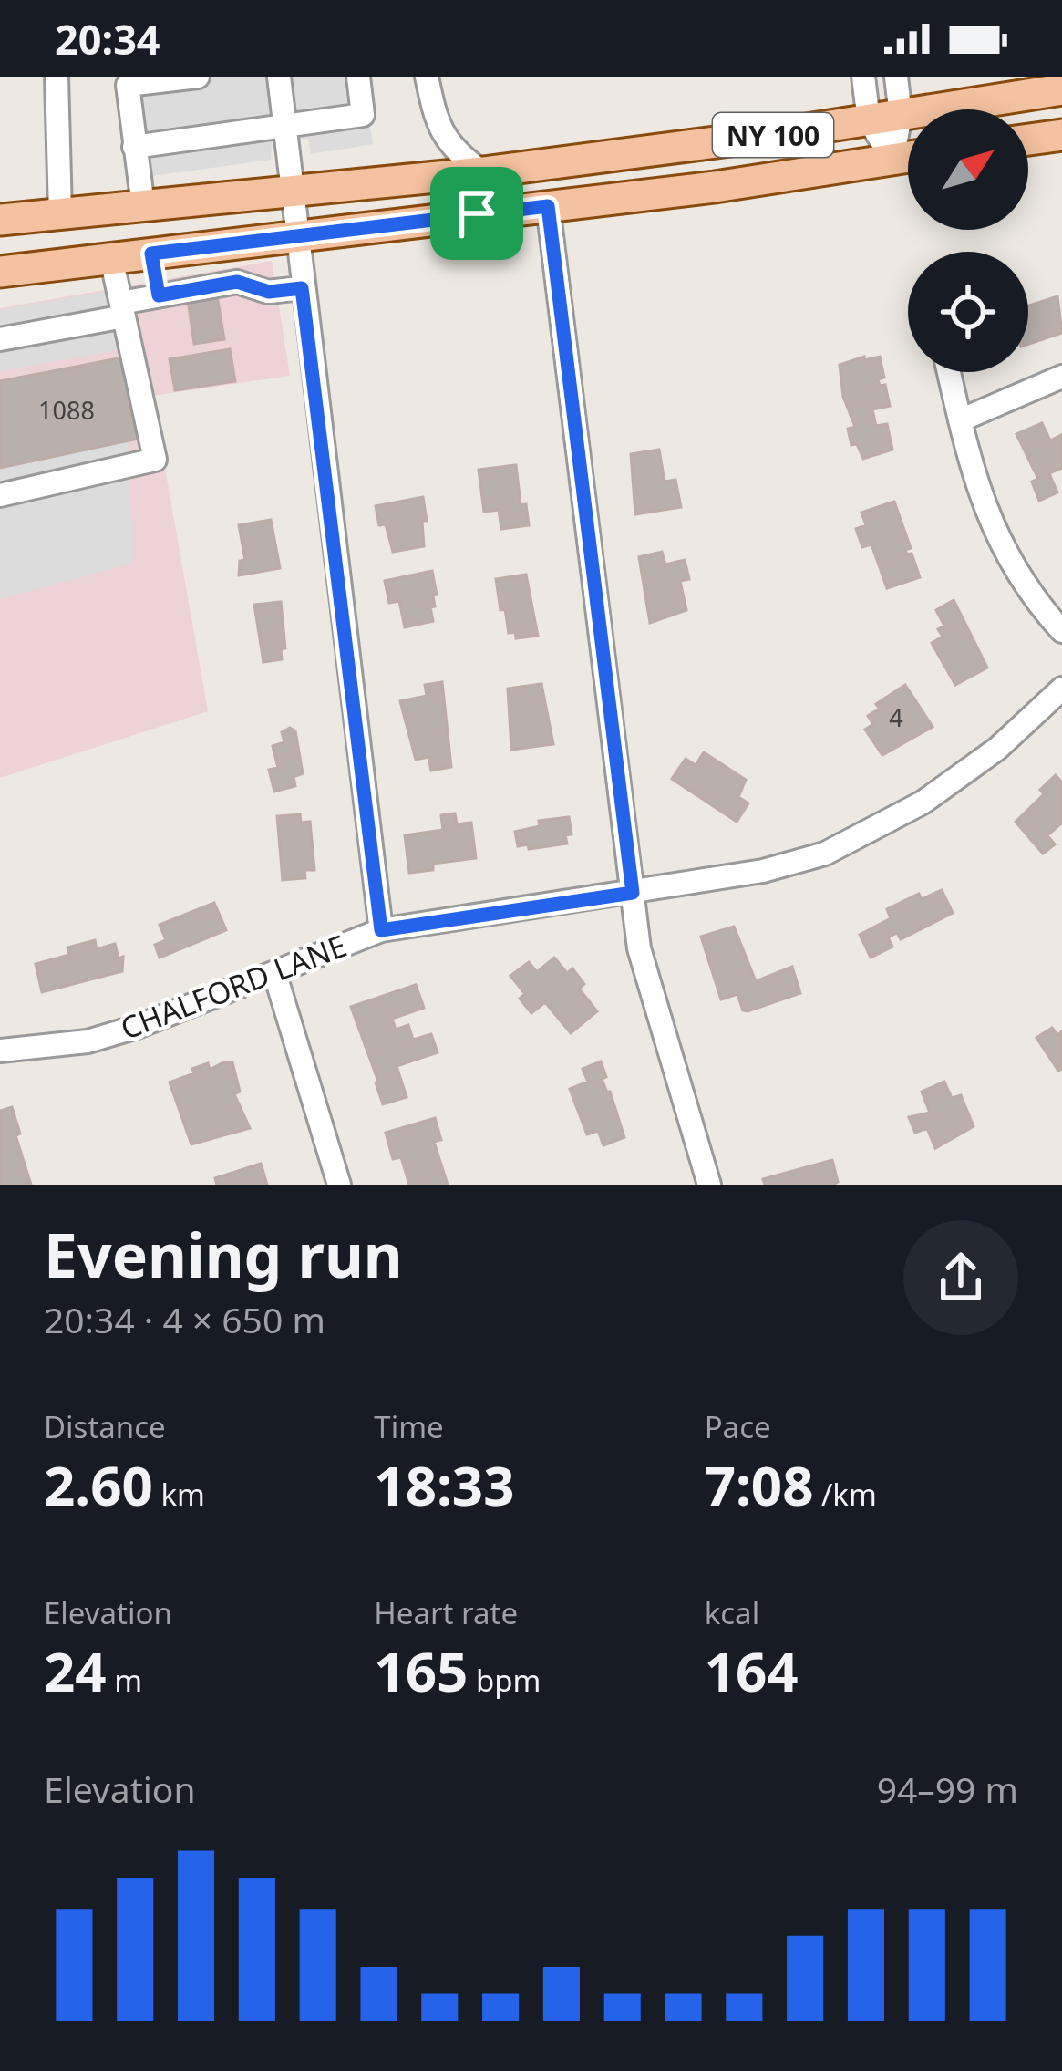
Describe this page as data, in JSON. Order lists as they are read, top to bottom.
{
  "streets": {
    "main road": ["NY 100"],
    "street": ["CHALFORD LANE"]
  },
  "house_numbers": ["1088", "4"],
  "north": "top right",
  "page": {
    "status": "20:34",
    "heading": ["Evening run", "20:34 · 4 × 650 m"],
    "stats": [
      ["Distance", "2.60 km"],
      ["Time", "18:33"],
      ["Pace", "7:08 /km"],
      ["Elevation", "24 m"],
      ["Heart rate", "165 bpm"],
      ["kcal", "164"]
    ],
    "chart": ["Elevation", "94–99 m"]
  }
}
